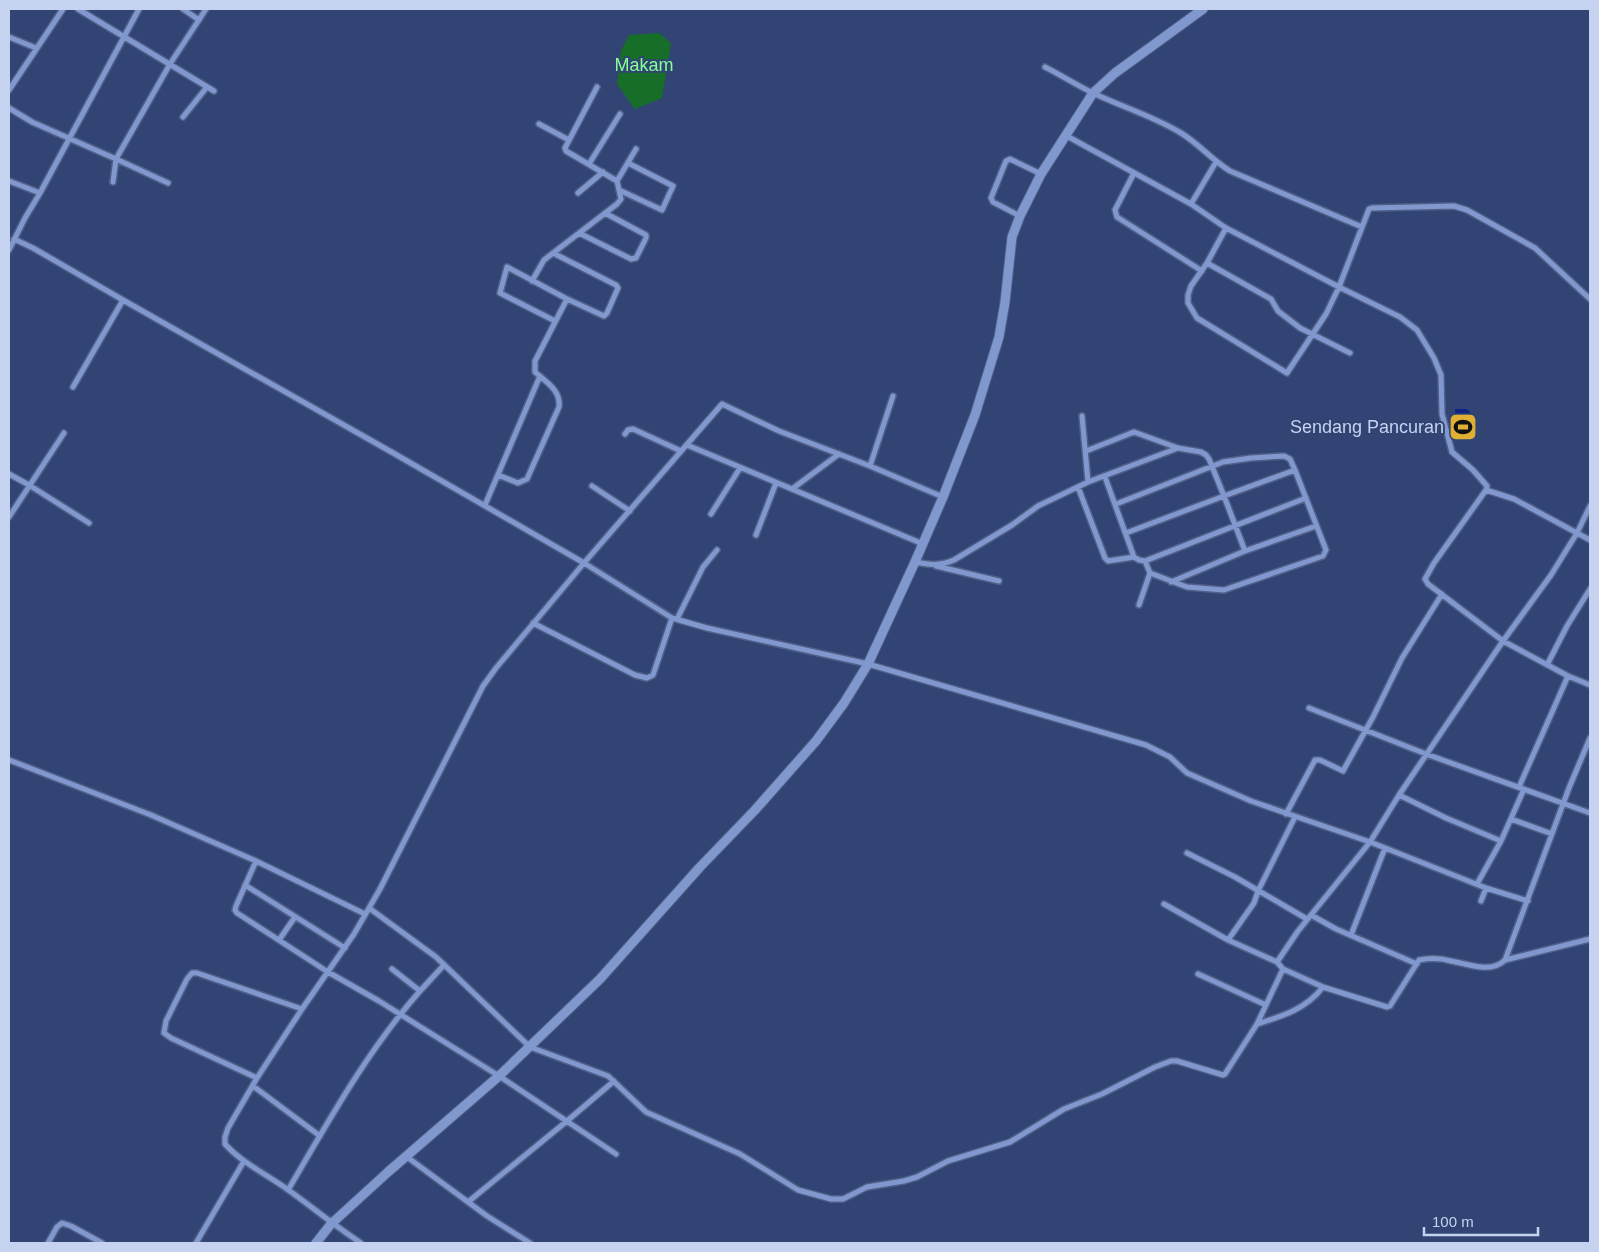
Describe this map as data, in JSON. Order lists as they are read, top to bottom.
{
  "parks": ["Makam"],
  "places": {
    "sports": ["Sendang Pancuran"]
  },
  "scale_bar": "100 m"
}
